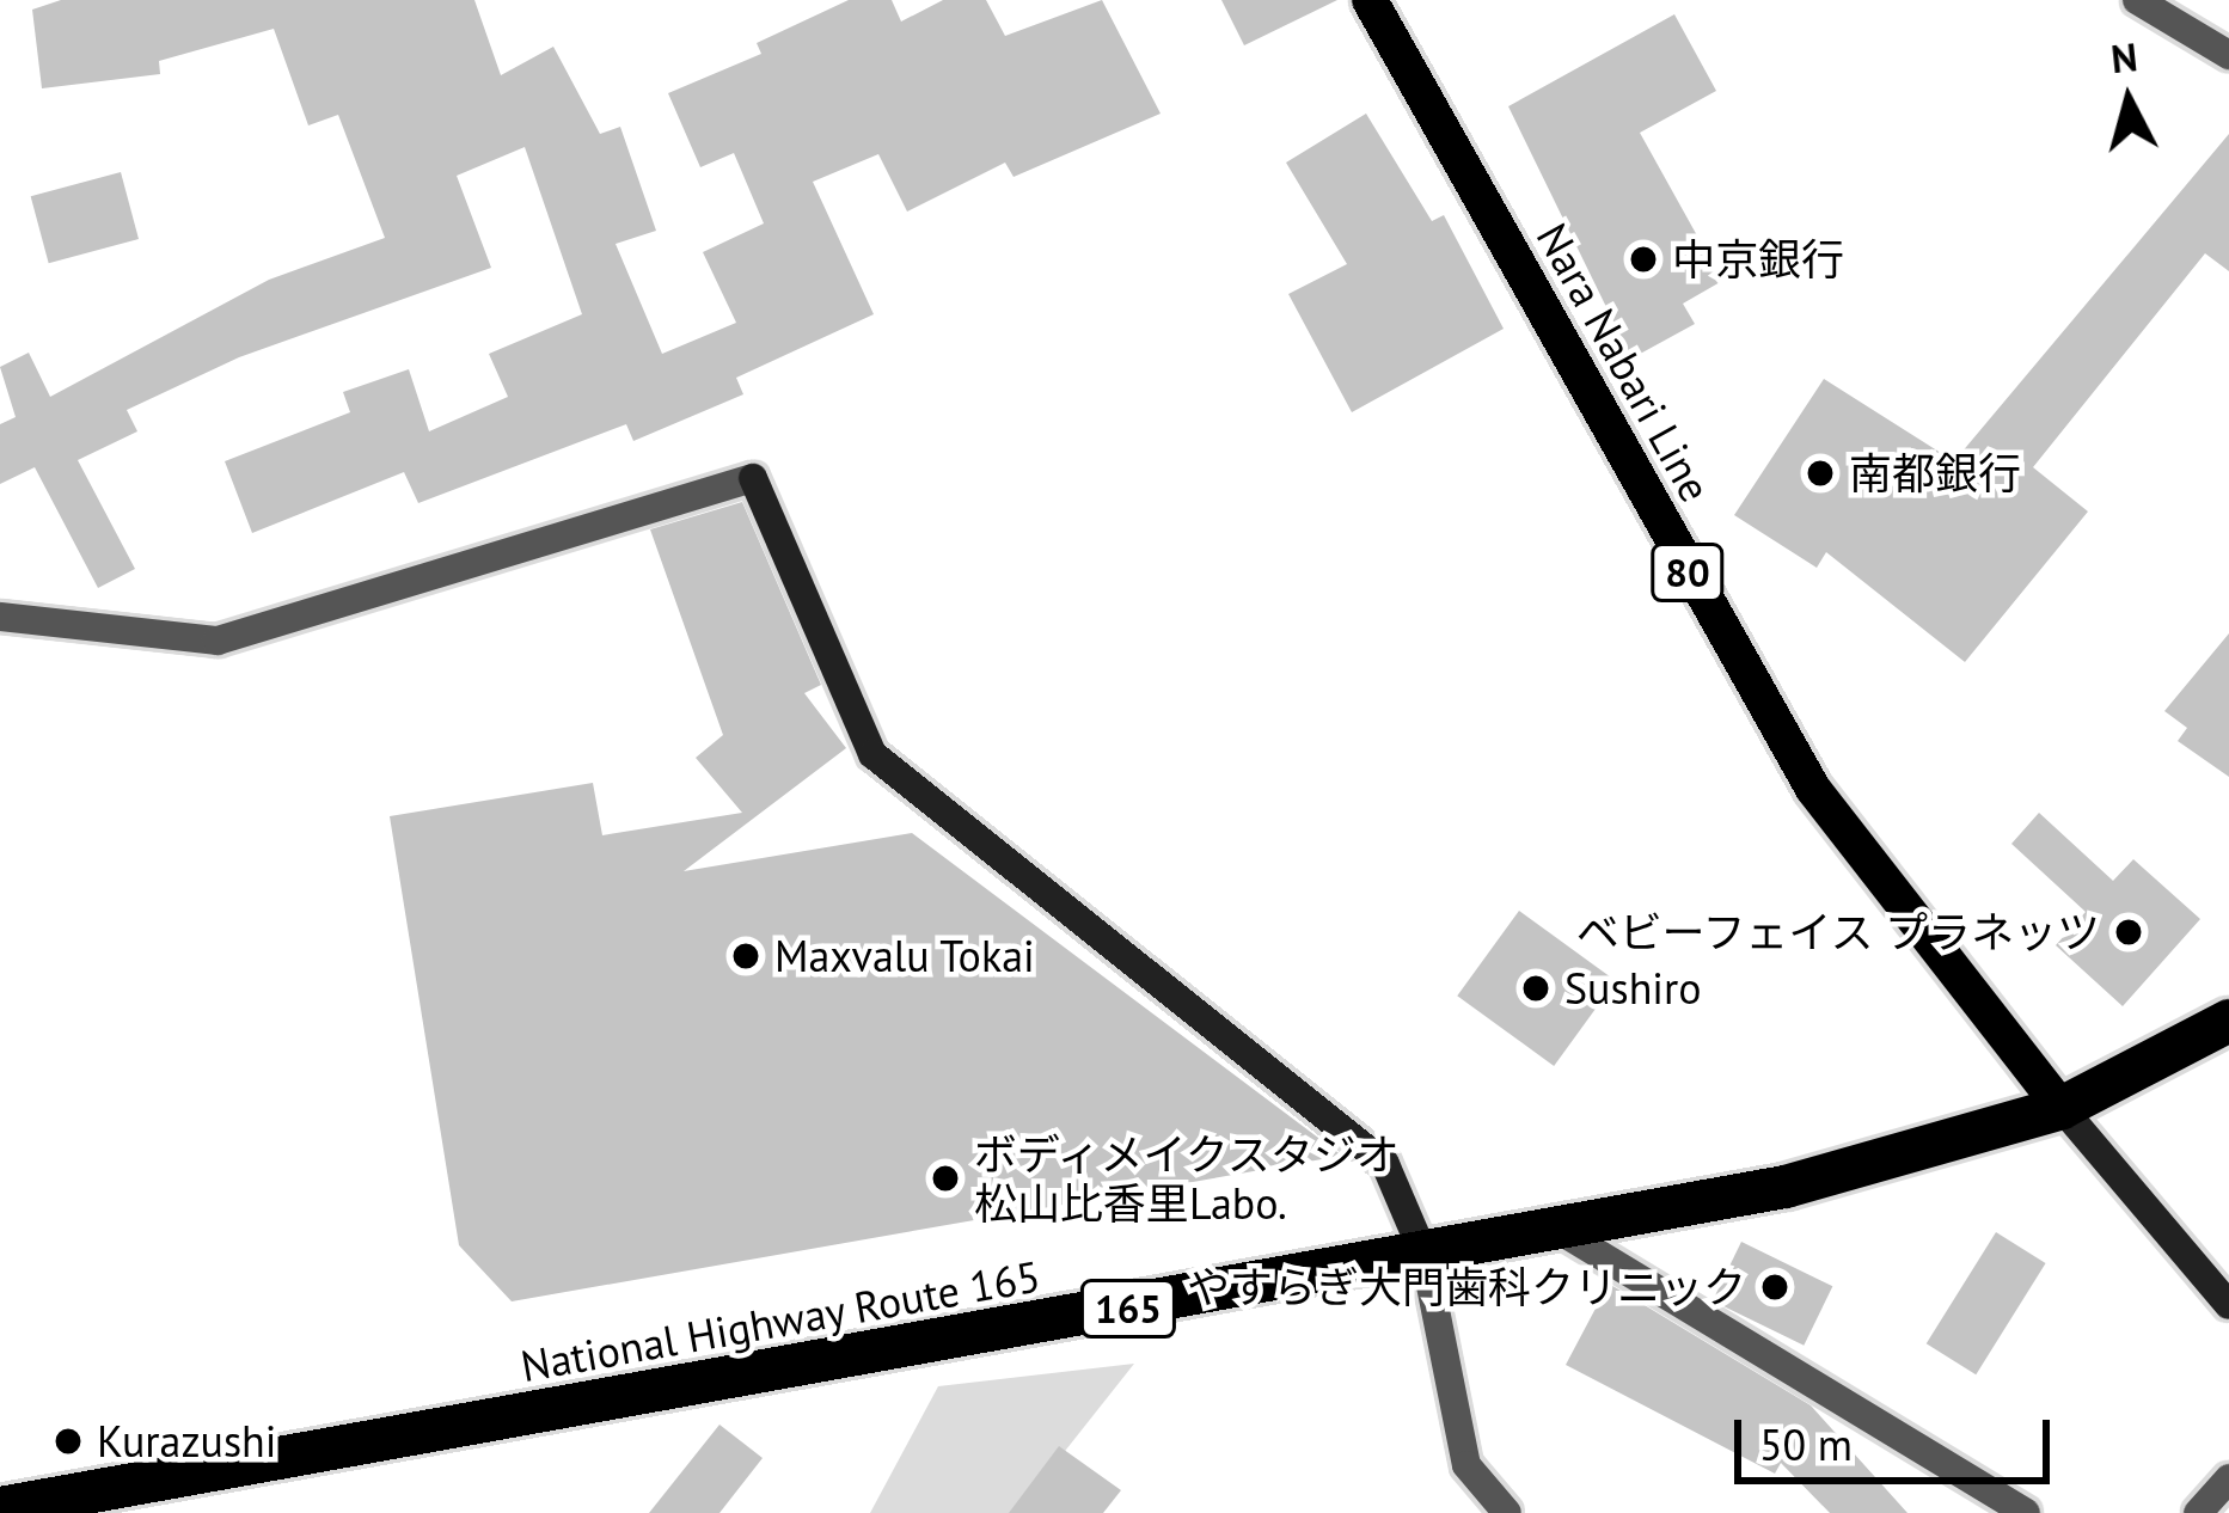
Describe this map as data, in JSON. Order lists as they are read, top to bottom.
{
  "streets": {
    "highway": ["165", "National Highway Route 165"],
    "main road": ["Nara Nabari Line", "80"]
  },
  "crossings": [
    ["Nara Nabari Line", "National Highway Route 165"]
  ],
  "places": [
    "中京銀行",
    "南都銀行",
    "ベビーフェイス プラネッツ",
    "Maxvalu Tokai",
    "Sushiro",
    "ボディメイクスタジオ 松山比香里Labo.",
    "やすらぎ大門歯科クリニック",
    "Kurazushi"
  ],
  "scale_bar": "50 m",
  "north": "top"
}
